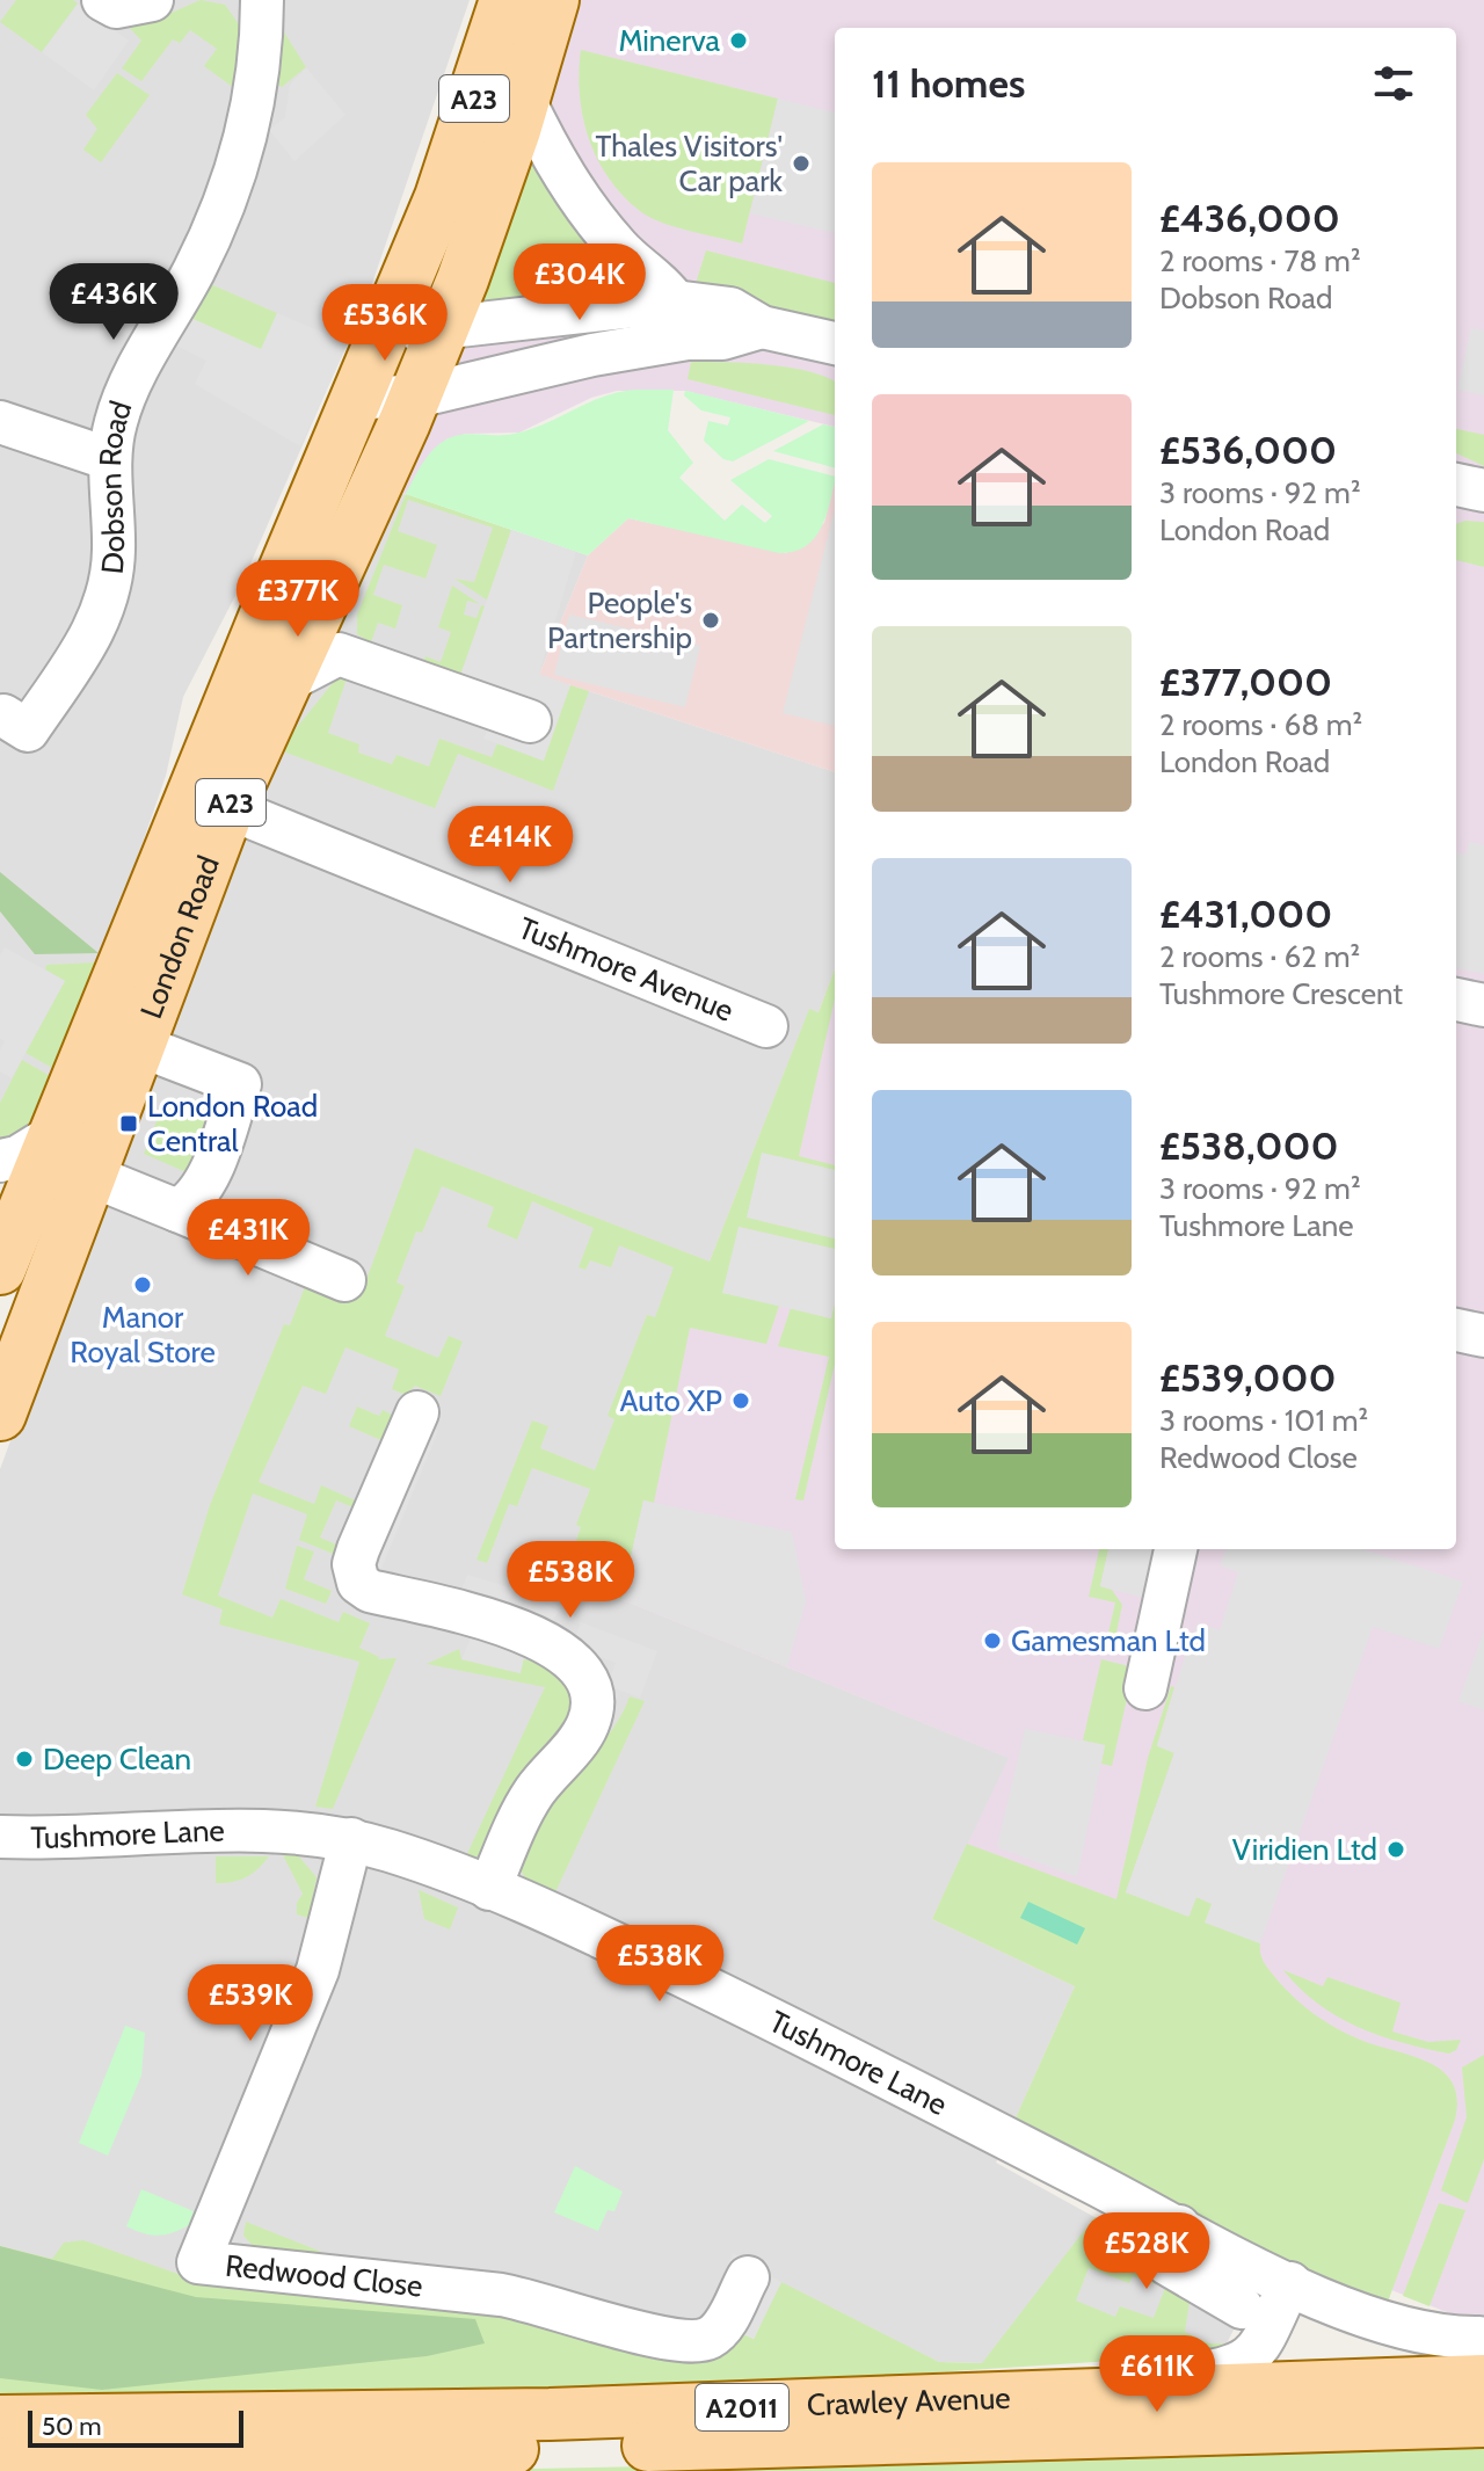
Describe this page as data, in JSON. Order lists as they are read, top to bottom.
{
  "streets": {
    "main road": [
      "A23",
      "London Road",
      "Crawley Avenue",
      "A2011"
    ],
    "street": [
      "Dobson Road",
      "Tushmore Avenue",
      "Tushmore Lane",
      "Redwood Close"
    ]
  },
  "crossings": [
    ["London Road", "Tushmore Avenue"],
    ["Tushmore Lane", "Redwood Close"],
    ["Tushmore Lane", "Crawley Avenue"]
  ],
  "places": {
    "other": [
      "Minerva",
      "Thales Visitors' Car park",
      "People's Partnership",
      "Manor Royal Store",
      "Auto XP",
      "Gamesman Ltd",
      "Deep Clean",
      "Viridien Ltd"
    ],
    "transit": ["London Road Central"]
  },
  "scale_bar": "50 m",
  "page": {
    "heading": "11 homes",
    "list": [
      {
        "name": "£436,000",
        "note": "2 rooms · 78 m² · Dobson Road"
      },
      {
        "name": "£536,000",
        "note": "3 rooms · 92 m² · London Road"
      },
      {
        "name": "£377,000",
        "note": "2 rooms · 68 m² · London Road"
      },
      {
        "name": "£431,000",
        "note": "2 rooms · 62 m² · Tushmore Crescent"
      },
      {
        "name": "£538,000",
        "note": "3 rooms · 92 m² · Tushmore Lane"
      },
      {
        "name": "£539,000",
        "note": "3 rooms · 101 m² · Redwood Close"
      }
    ],
    "price": [
      "£304K",
      "£436K",
      "£536K",
      "£377K",
      "£414K",
      "£431K",
      "£538K",
      "£538K",
      "£539K",
      "£528K",
      "£611K"
    ],
    "scale": "50 m"
  }
}
